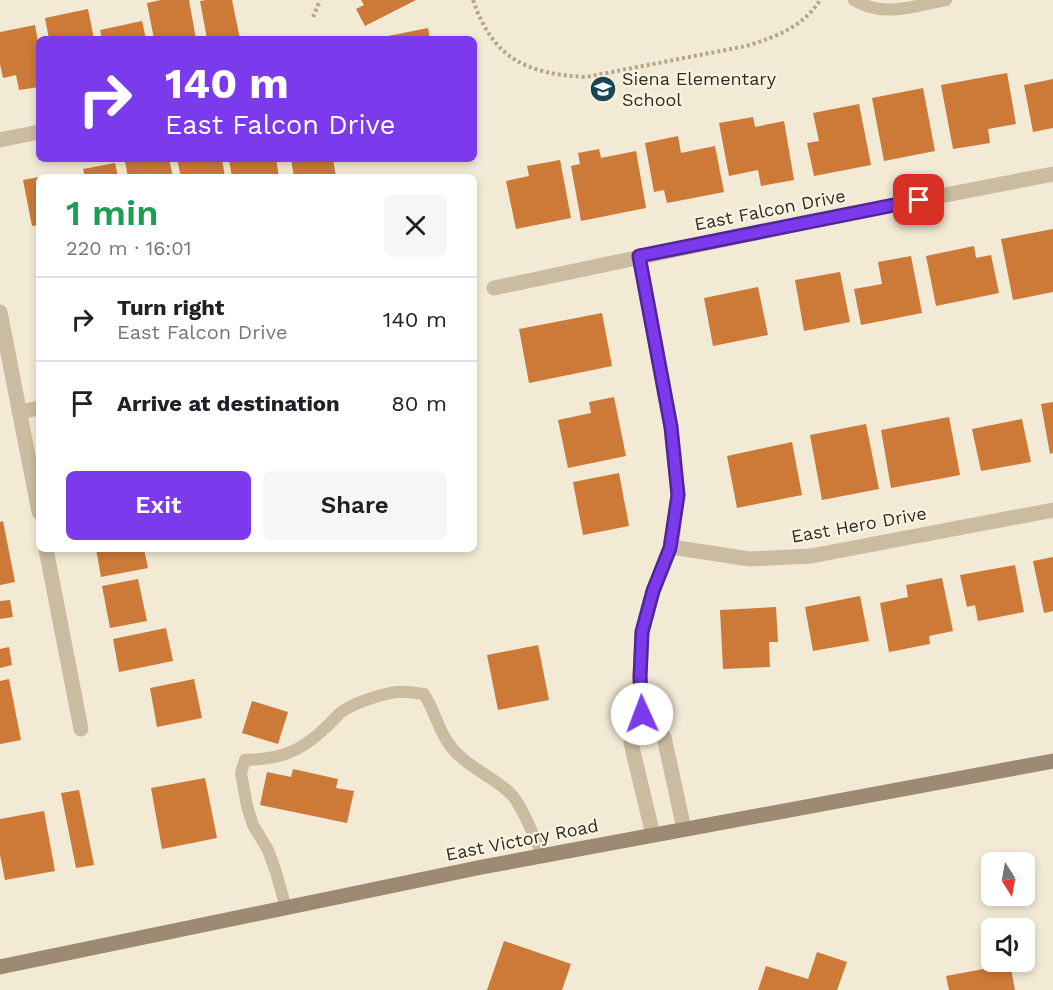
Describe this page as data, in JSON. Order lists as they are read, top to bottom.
{
  "streets": {
    "main road": ["East Victory Road"],
    "street": ["East Falcon Drive", "East Hero Drive"]
  },
  "places": {
    "school or university": ["Siena Elementary School"]
  },
  "north": "bottom",
  "page": {
    "turn": ["140 m", "East Falcon Drive"],
    "heading": ["1 min", "220 m · 16:01"],
    "list": [
      {
        "name": "Turn right",
        "note": "East Falcon Drive",
        "value": "140 m"
      },
      {
        "name": "Arrive at destination",
        "value": "80 m"
      }
    ],
    "buttons": ["Exit", "Share"]
  }
}
